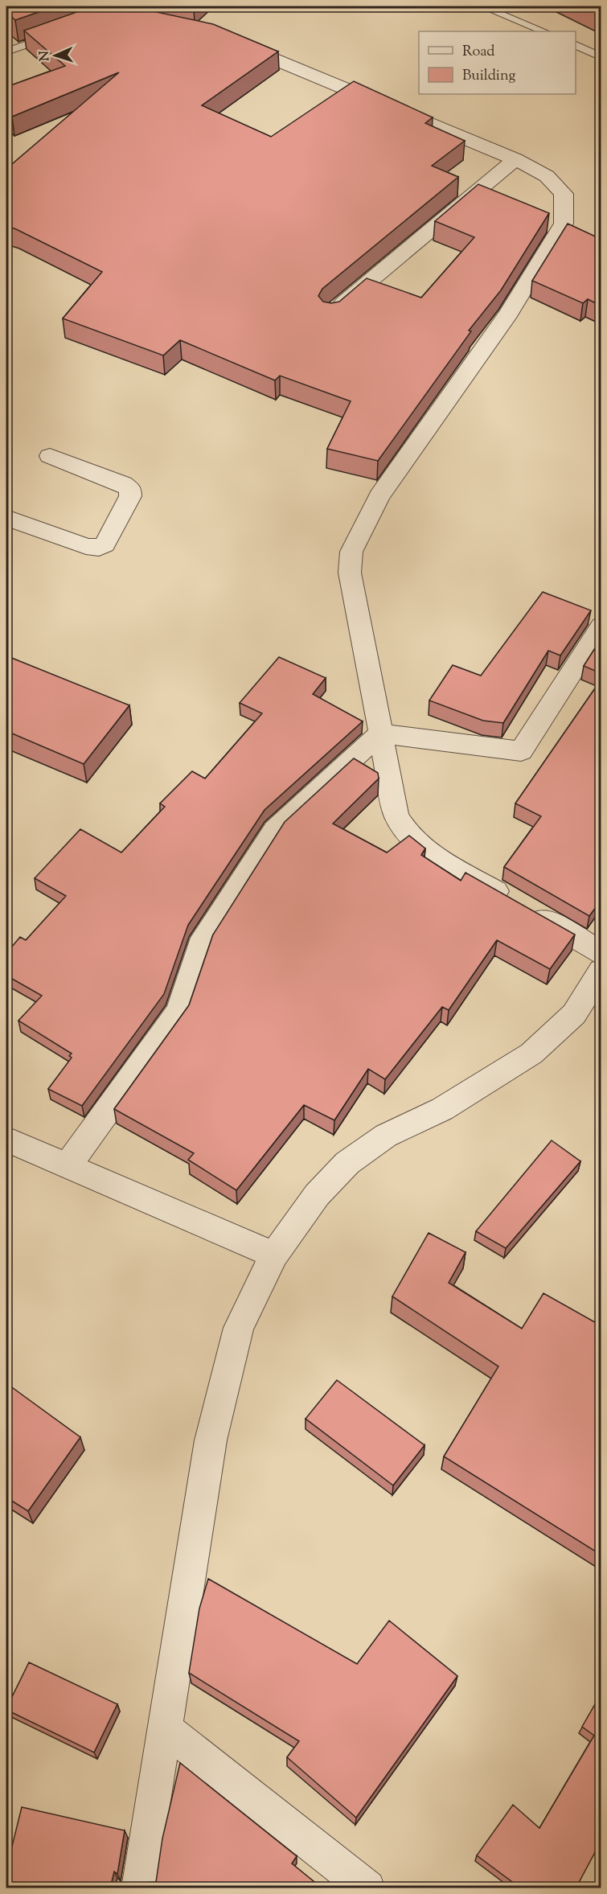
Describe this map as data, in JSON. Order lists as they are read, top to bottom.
{
  "legend": ["Road", "Building"],
  "north": "left"
}
